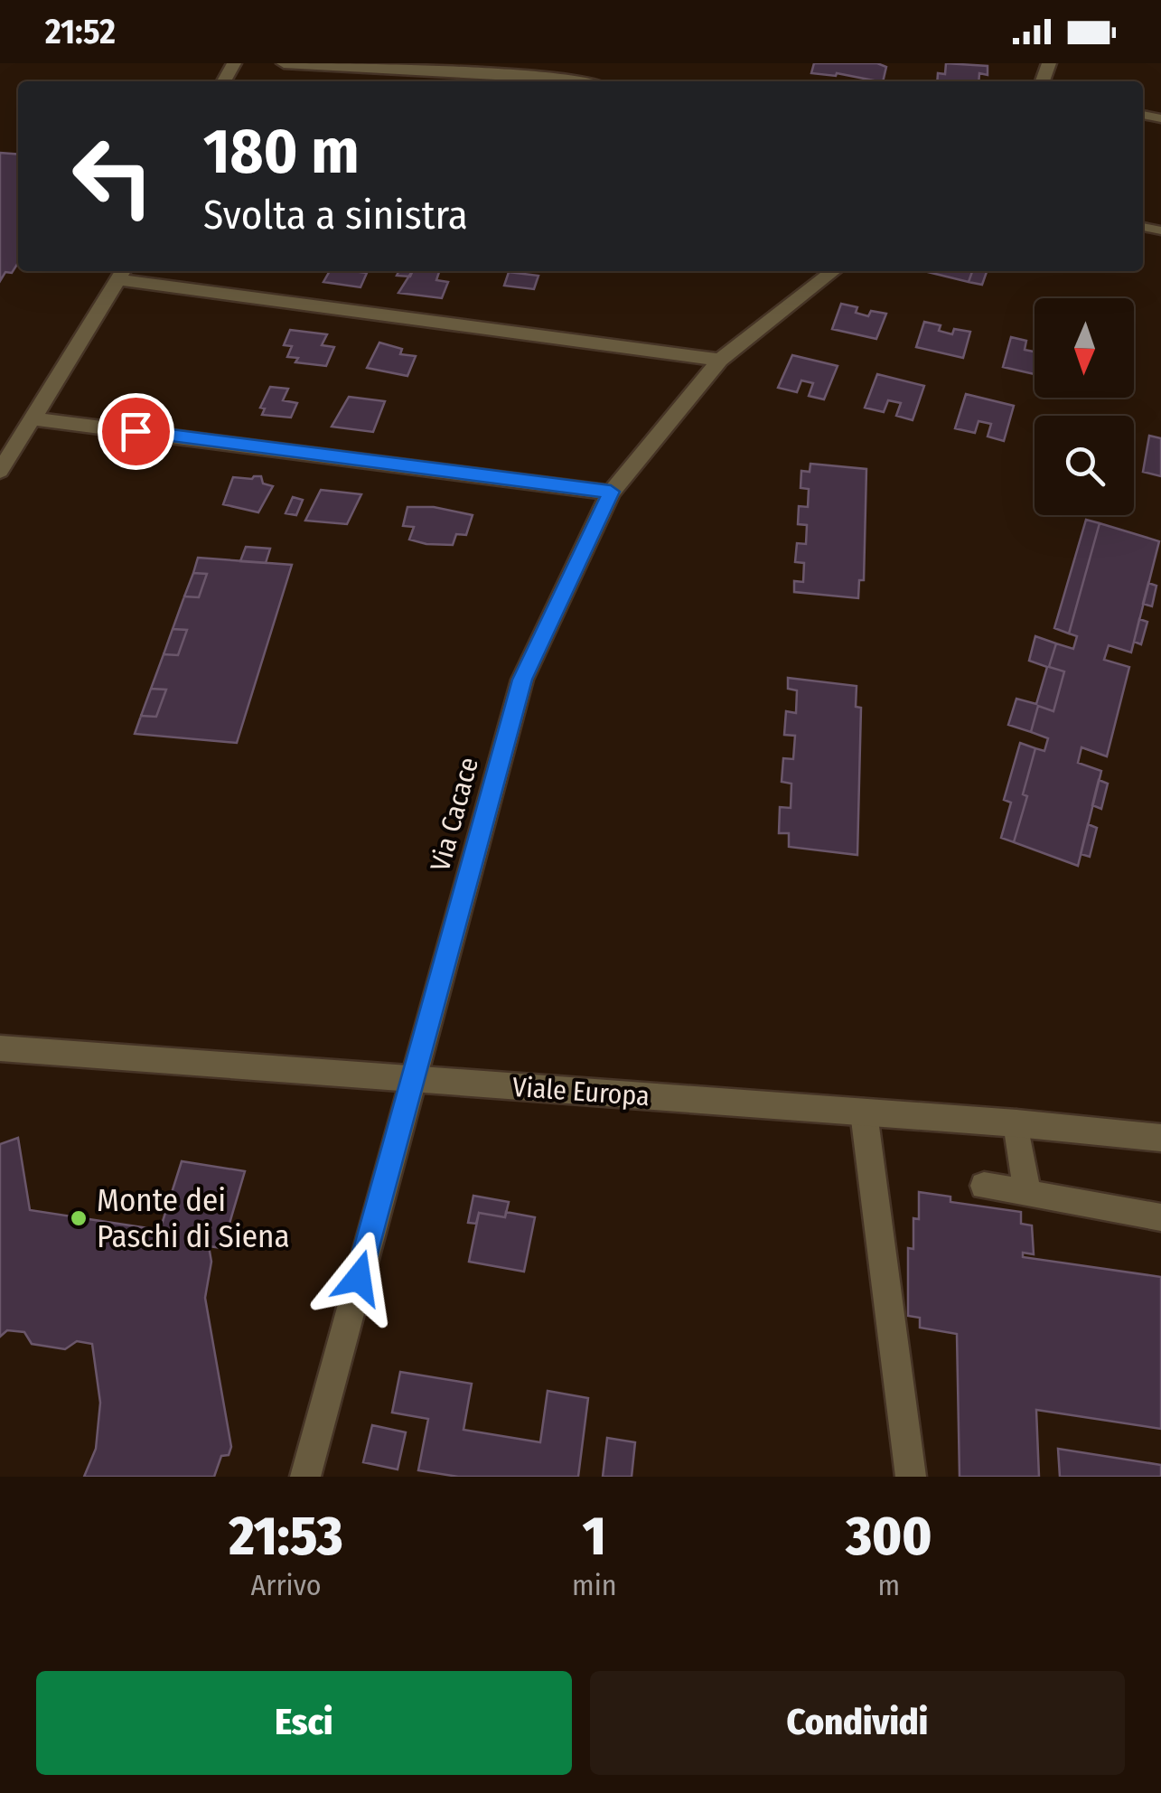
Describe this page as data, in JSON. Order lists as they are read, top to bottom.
{
  "streets": {
    "street": ["Via Cacace", "Viale Europa"]
  },
  "crossings": [
    ["Via Cacace", "Viale Europa"]
  ],
  "places": ["Monte dei Paschi di Siena"],
  "north": "bottom",
  "page": {
    "status": "21:52",
    "turn": ["180 m", "Svolta a sinistra"],
    "eta": [
      "21:53",
      "Arrivo",
      "1",
      "min",
      "300",
      "m"
    ],
    "buttons": ["Esci", "Condividi"]
  }
}
